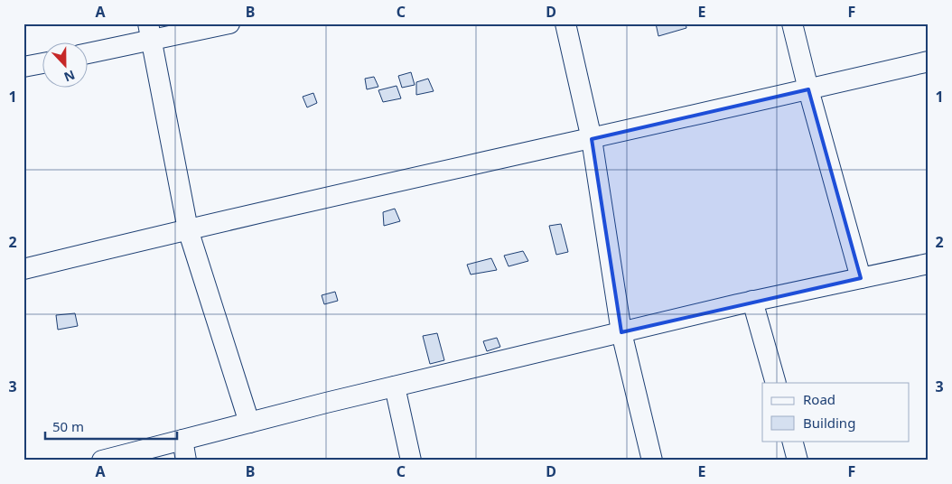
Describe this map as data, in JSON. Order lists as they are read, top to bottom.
{
  "legend": ["Road", "Building"],
  "scale_bar": "50 m",
  "north": "bottom",
  "grid": {
    "columns": [
      "A",
      "B",
      "C",
      "D",
      "E",
      "F"
    ],
    "rows": ["1", "2", "3"]
  }
}
